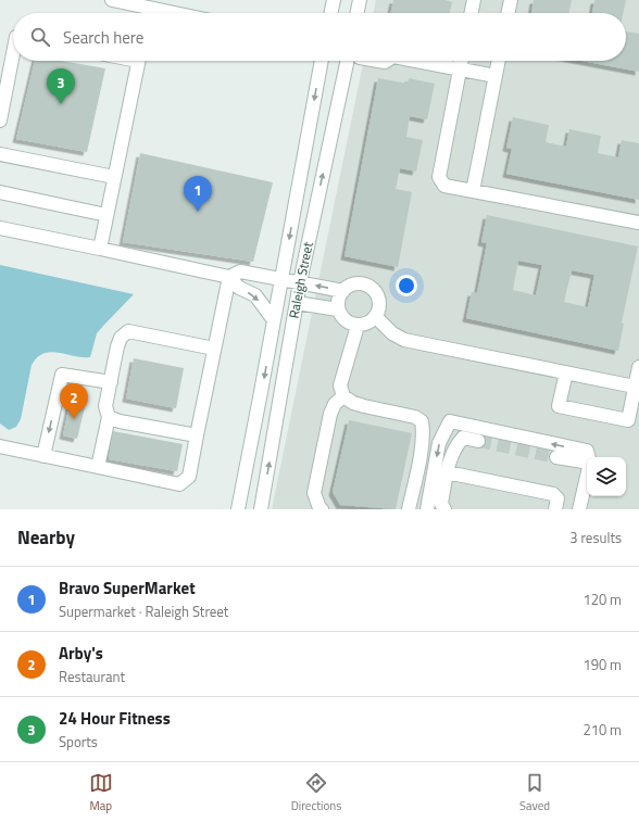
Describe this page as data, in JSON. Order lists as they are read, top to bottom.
{
  "streets": {
    "street": ["Raleigh Street"]
  },
  "page": {
    "search": "Search here",
    "pins": ["3", "1", "2"],
    "heading": ["Nearby", "3 results"],
    "list": [
      {
        "mark": "1",
        "name": "Bravo SuperMarket",
        "note": "Supermarket · Raleigh Street",
        "value": "120 m"
      },
      {
        "mark": "2",
        "name": "Arby's",
        "note": "Restaurant",
        "value": "190 m"
      },
      {
        "mark": "3",
        "name": "24 Hour Fitness",
        "note": "Sports",
        "value": "210 m"
      }
    ],
    "nav": ["Map", "Directions", "Saved"]
  }
}
